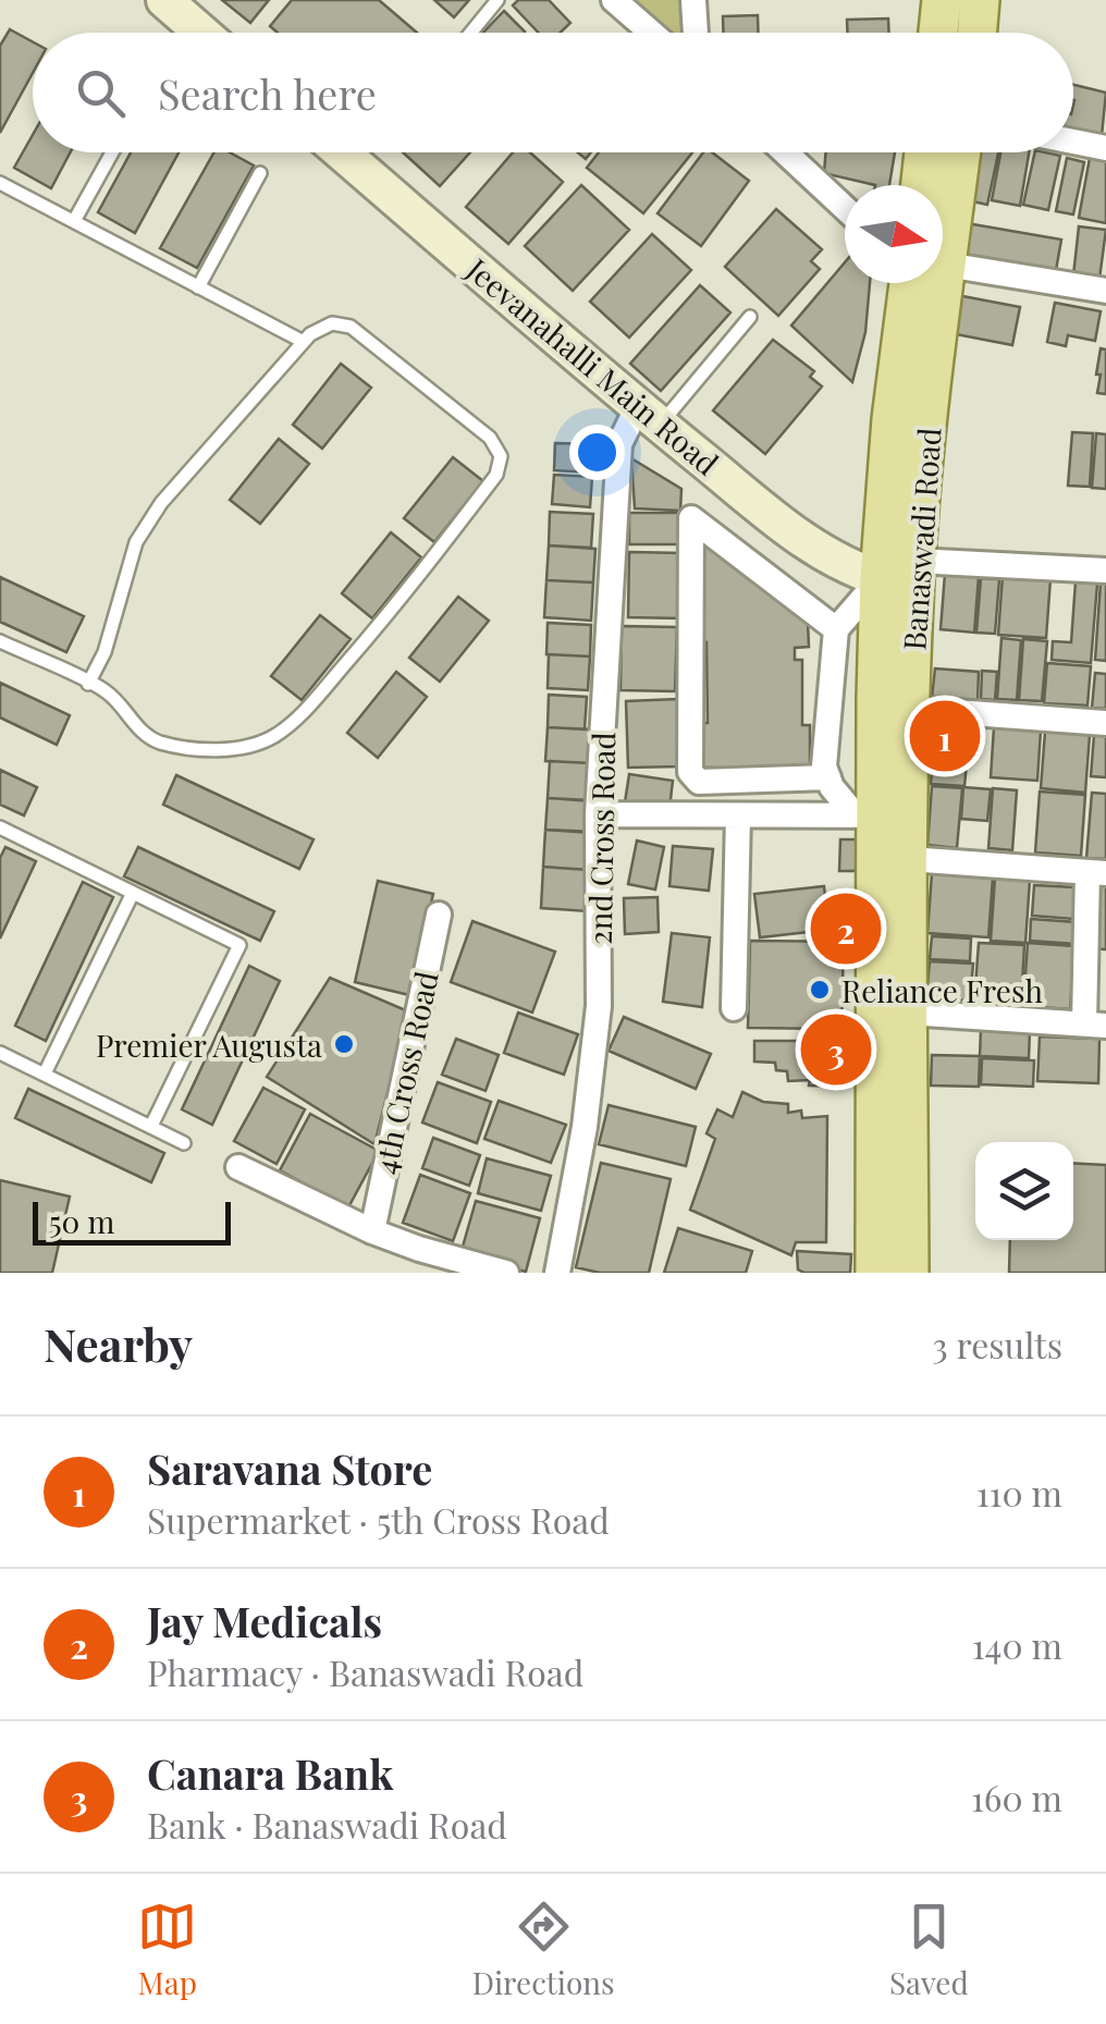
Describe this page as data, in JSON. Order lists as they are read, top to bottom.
{
  "streets": {
    "main road": ["Banaswadi Road"],
    "street": ["Jeevanahalli Main Road", "2nd Cross Road", "4th Cross Road"]
  },
  "crossings": [
    ["Jeevanahalli Main Road", "Banaswadi Road"],
    ["Jeevanahalli Main Road", "2nd Cross Road"]
  ],
  "places": ["Reliance Fresh", "Premier Augusta"],
  "scale_bar": "50 m",
  "north": "right",
  "page": {
    "search": "Search here",
    "pins": ["1", "2", "3"],
    "scale": "50 m",
    "heading": ["Nearby", "3 results"],
    "list": [
      {
        "mark": "1",
        "name": "Saravana Store",
        "note": "Supermarket · 5th Cross Road",
        "value": "110 m"
      },
      {
        "mark": "2",
        "name": "Jay Medicals",
        "note": "Pharmacy · Banaswadi Road",
        "value": "140 m"
      },
      {
        "mark": "3",
        "name": "Canara Bank",
        "note": "Bank · Banaswadi Road",
        "value": "160 m"
      }
    ],
    "nav": ["Map", "Directions", "Saved"]
  }
}
